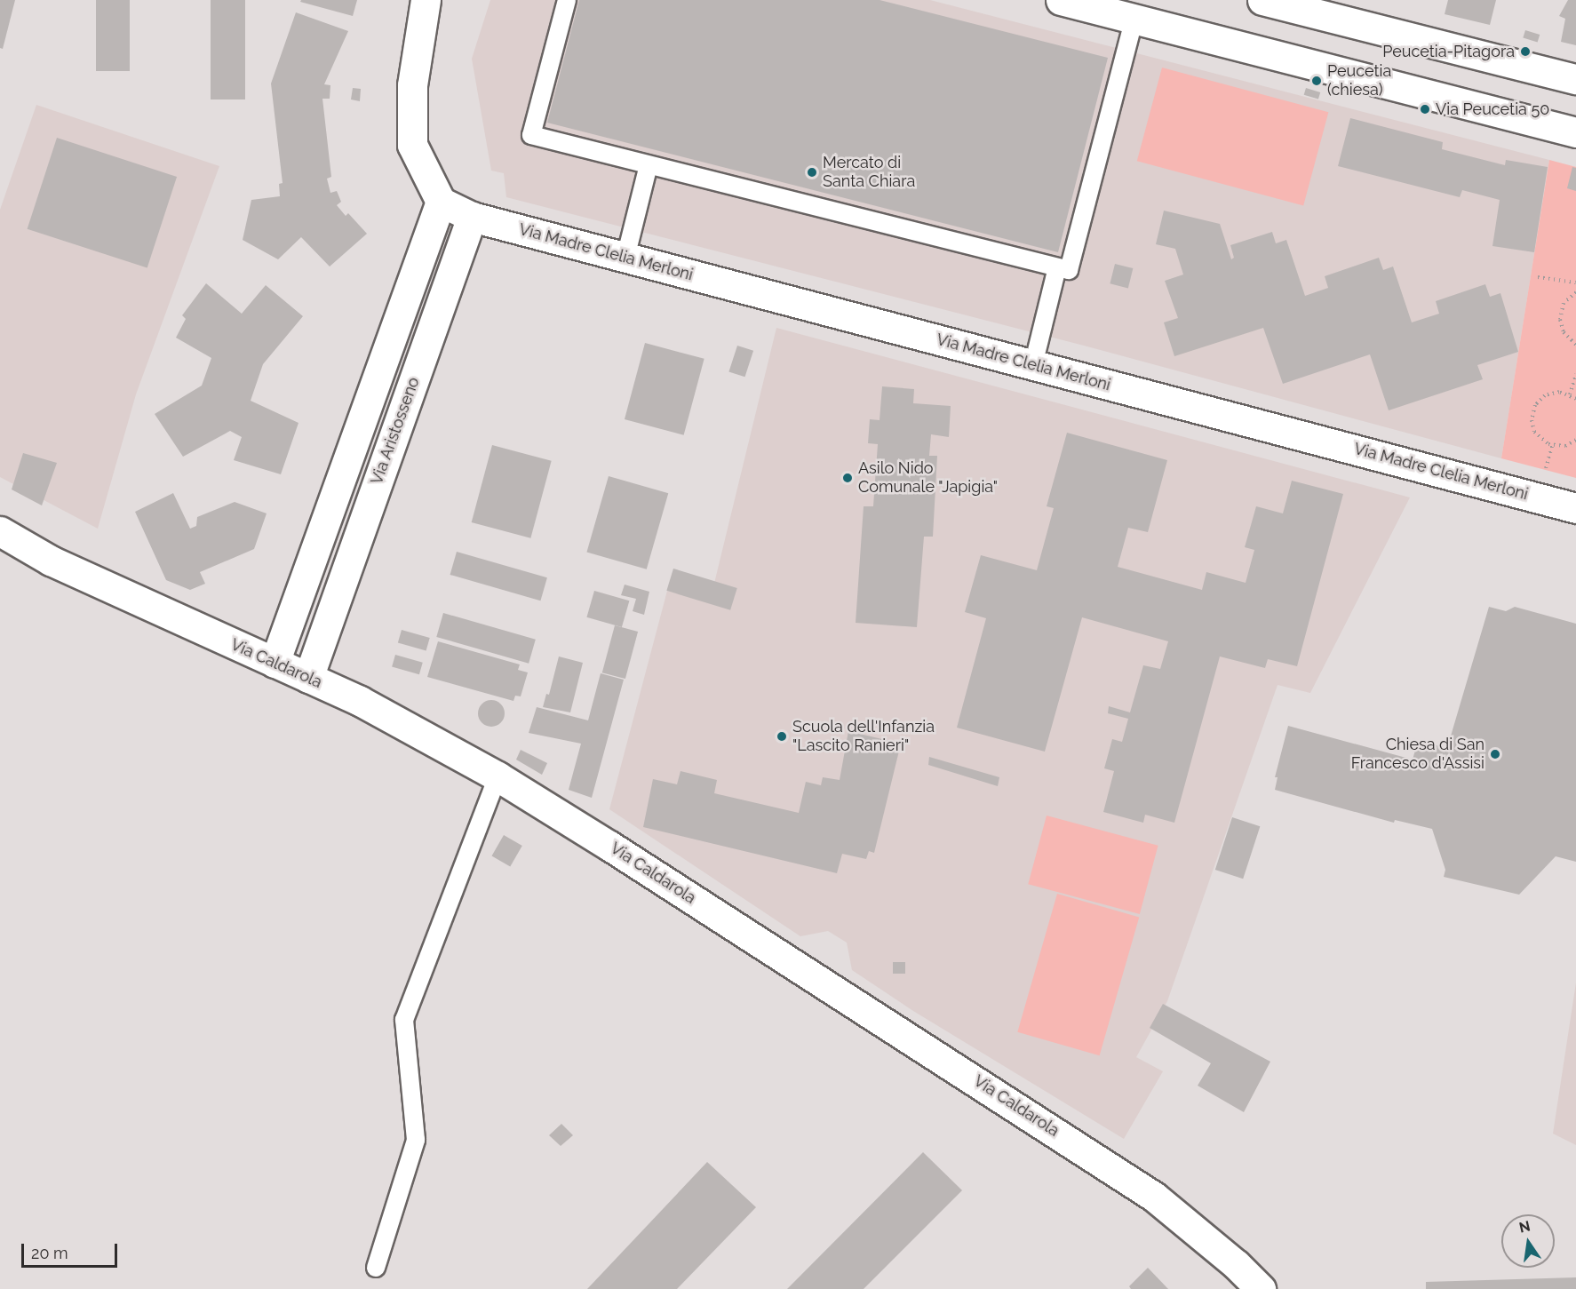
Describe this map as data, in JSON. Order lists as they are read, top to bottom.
{
  "streets": {
    "street": ["Via Madre Clelia Merloni", "Via Aristosseno", "Via Caldarola"]
  },
  "crossings": [
    ["Via Madre Clelia Merloni", "Via Aristosseno"],
    ["Via Aristosseno", "Via Caldarola"]
  ],
  "places": [
    "Peucetia-Pitagora",
    "Peucetia (chiesa)",
    "Via Peucetia 50",
    "Mercato di Santa Chiara",
    "Asilo Nido Comunale \"Japigia\"",
    "Scuola dell'Infanzia \"Lascito Ranieri\"",
    "Chiesa di San Francesco d'Assisi"
  ],
  "scale_bar": "20 m",
  "north": "top"
}
